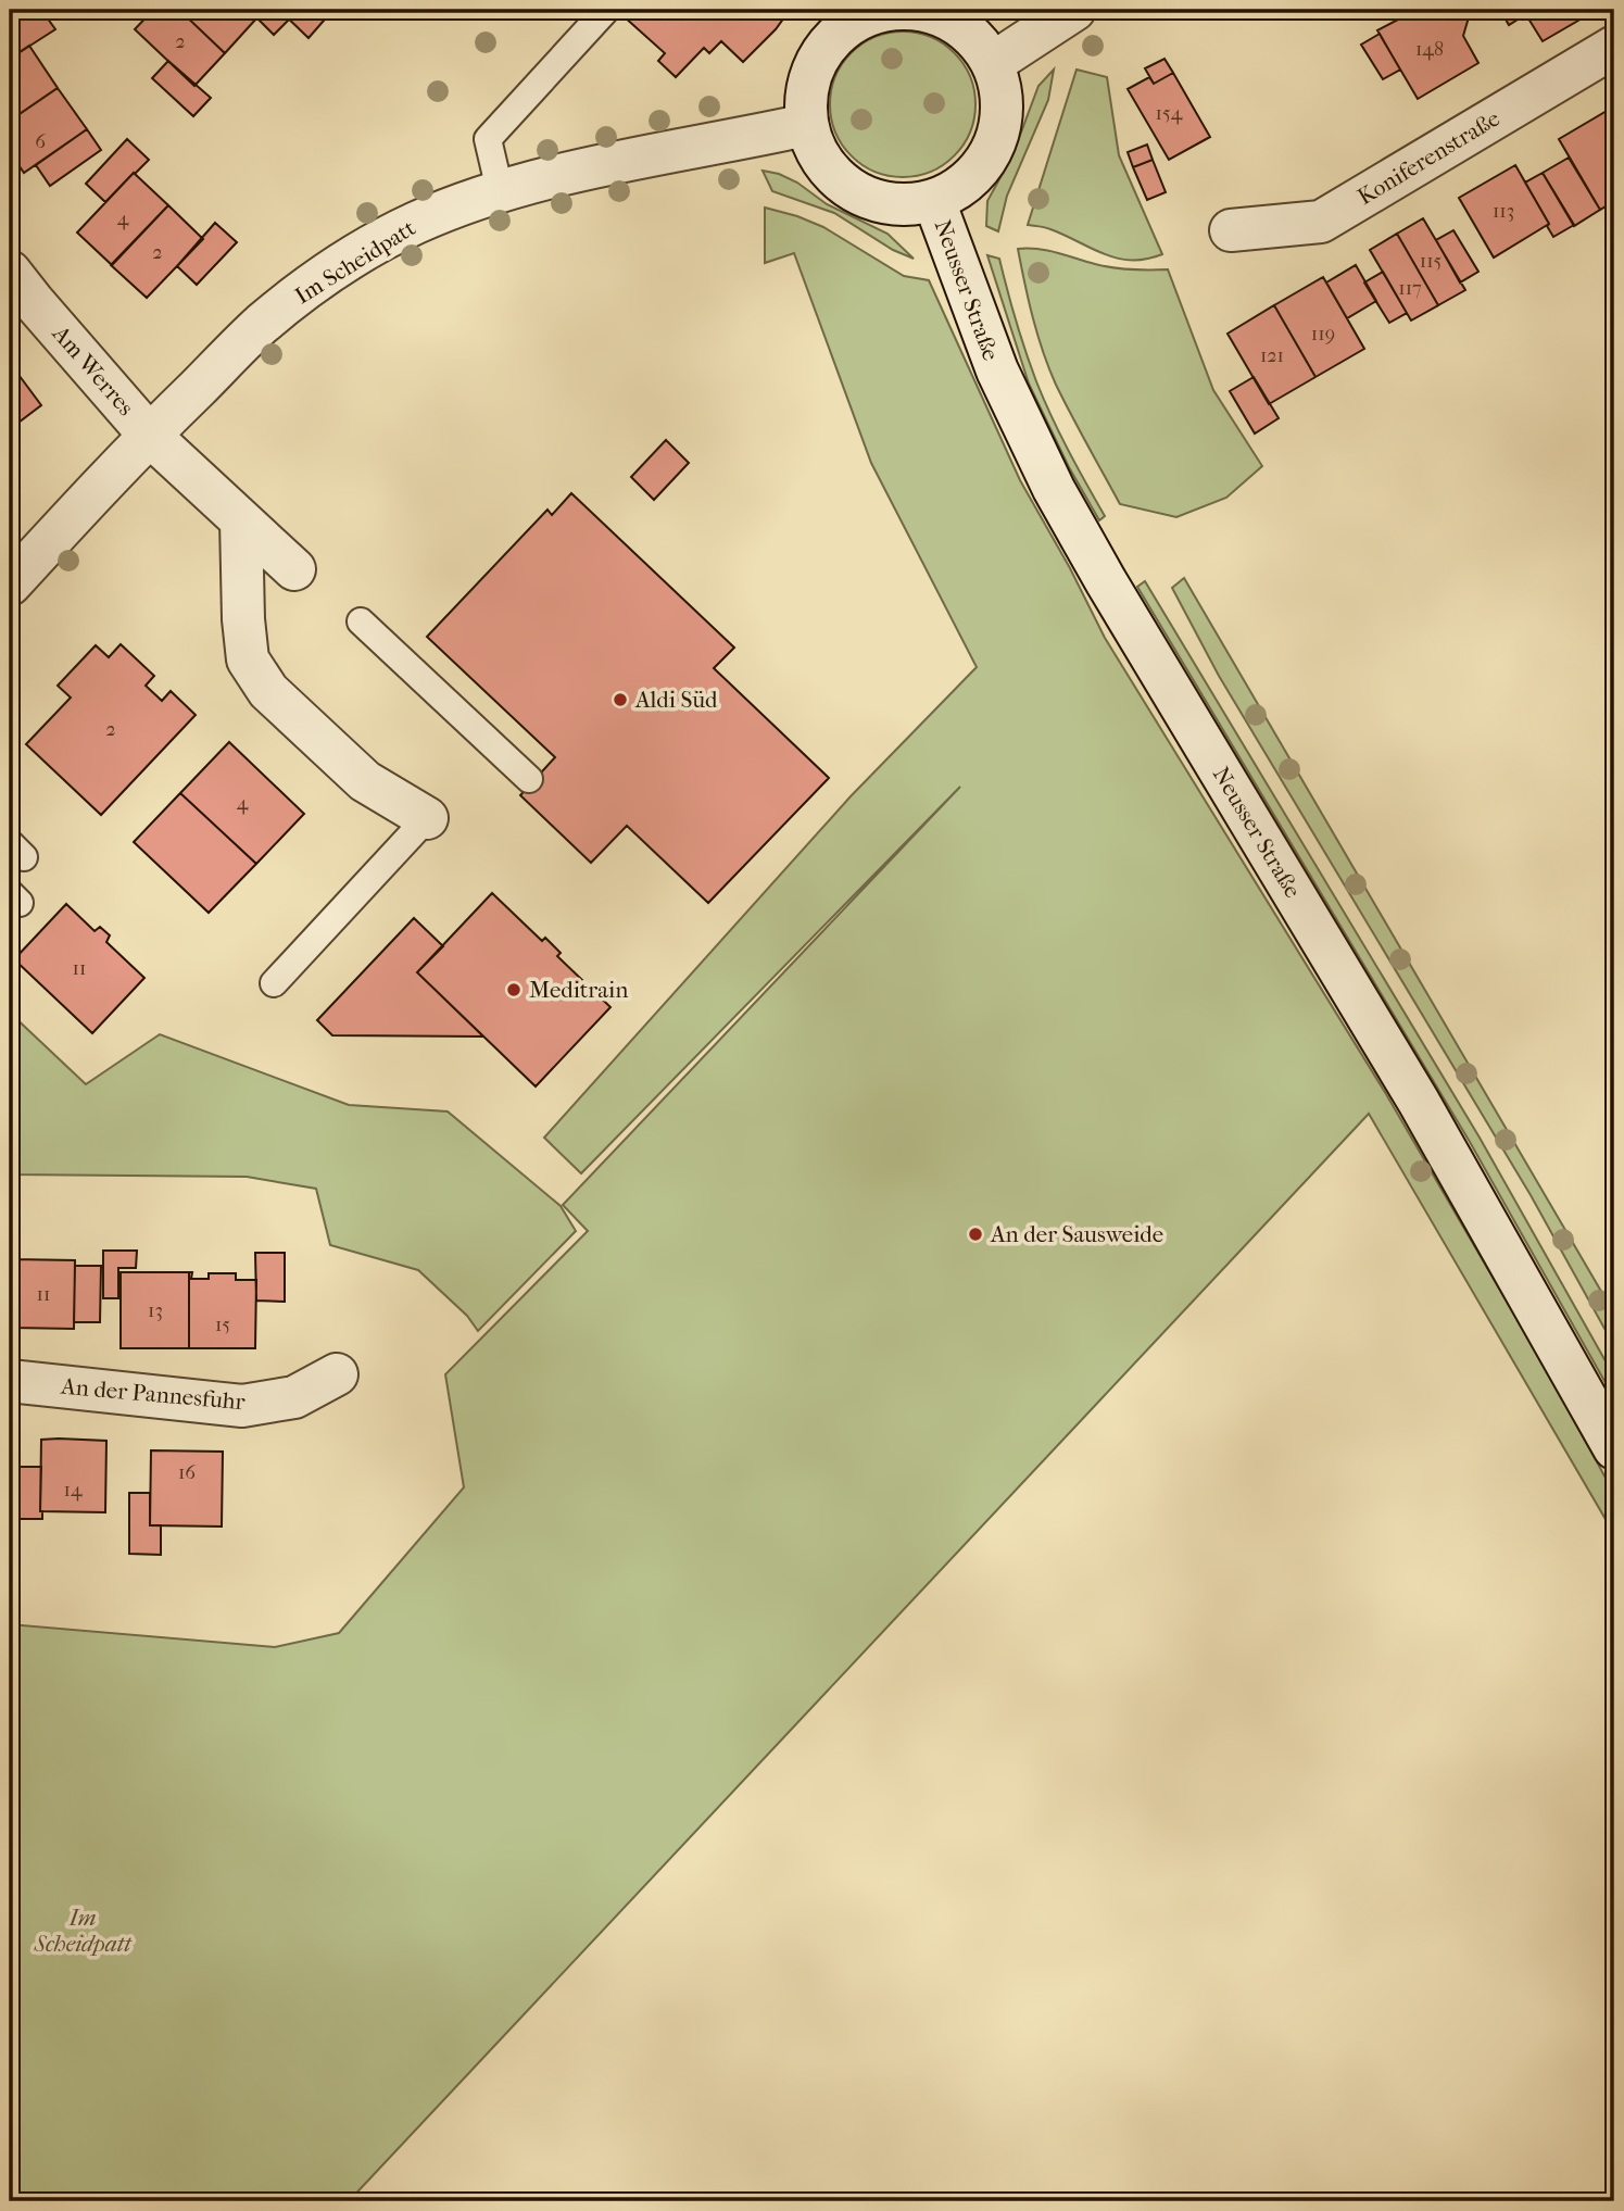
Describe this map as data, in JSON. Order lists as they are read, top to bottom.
{
  "streets": {
    "street": [
      "Koniferenstraße",
      "Im Scheidpatt",
      "Neusser Straße",
      "Am Werres",
      "An der Pannesfuhr"
    ]
  },
  "crossings": [
    ["Im Scheidpatt", "Neusser Straße"],
    ["Im Scheidpatt", "Am Werres"]
  ],
  "parks": ["Im Scheidpatt"],
  "places": ["Aldi Süd", "Meditrain", "An der Sausweide"],
  "house_numbers": [
    "2",
    "148",
    "154",
    "6",
    "113",
    "4",
    "2",
    "115",
    "117",
    "119",
    "121",
    "2",
    "4",
    "11",
    "11",
    "13",
    "15",
    "16",
    "14"
  ]
}
